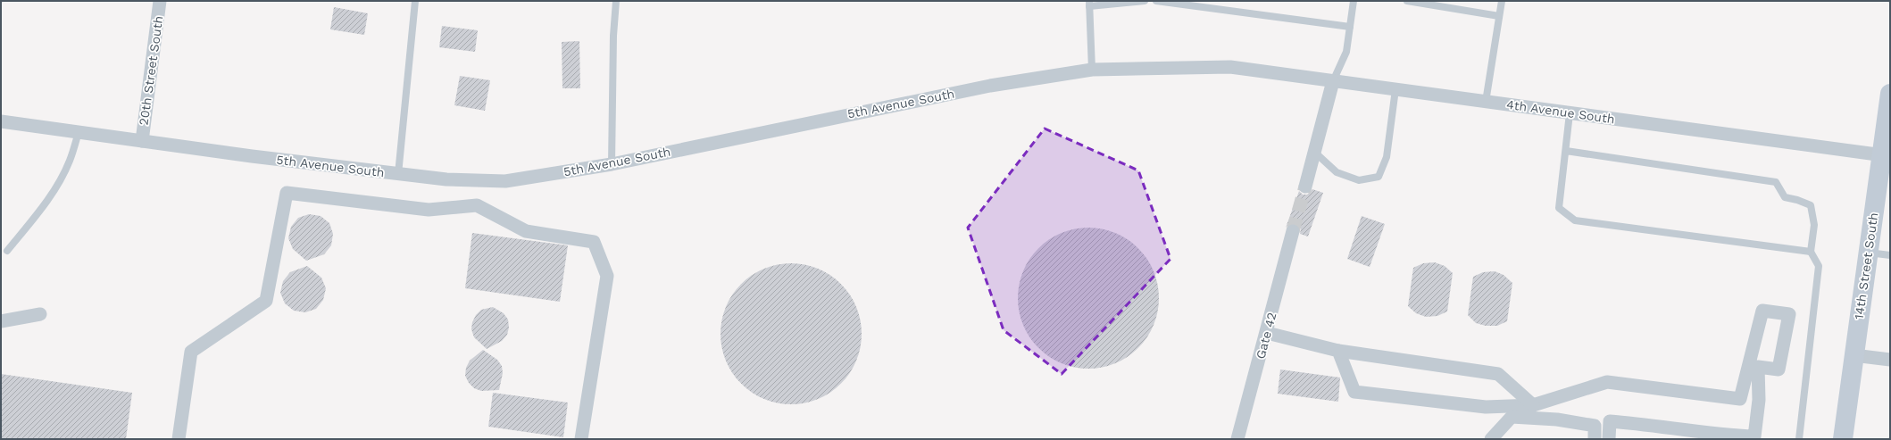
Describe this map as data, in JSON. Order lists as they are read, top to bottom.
{
  "streets": {
    "street": [
      "20th Street South",
      "5th Avenue South",
      "4th Avenue South",
      "14th Street South",
      "Gate 42"
    ]
  },
  "crossings": [
    ["20th Street South", "5th Avenue South"],
    ["5th Avenue South", "4th Avenue South"],
    ["4th Avenue South", "14th Street South"]
  ]
}
